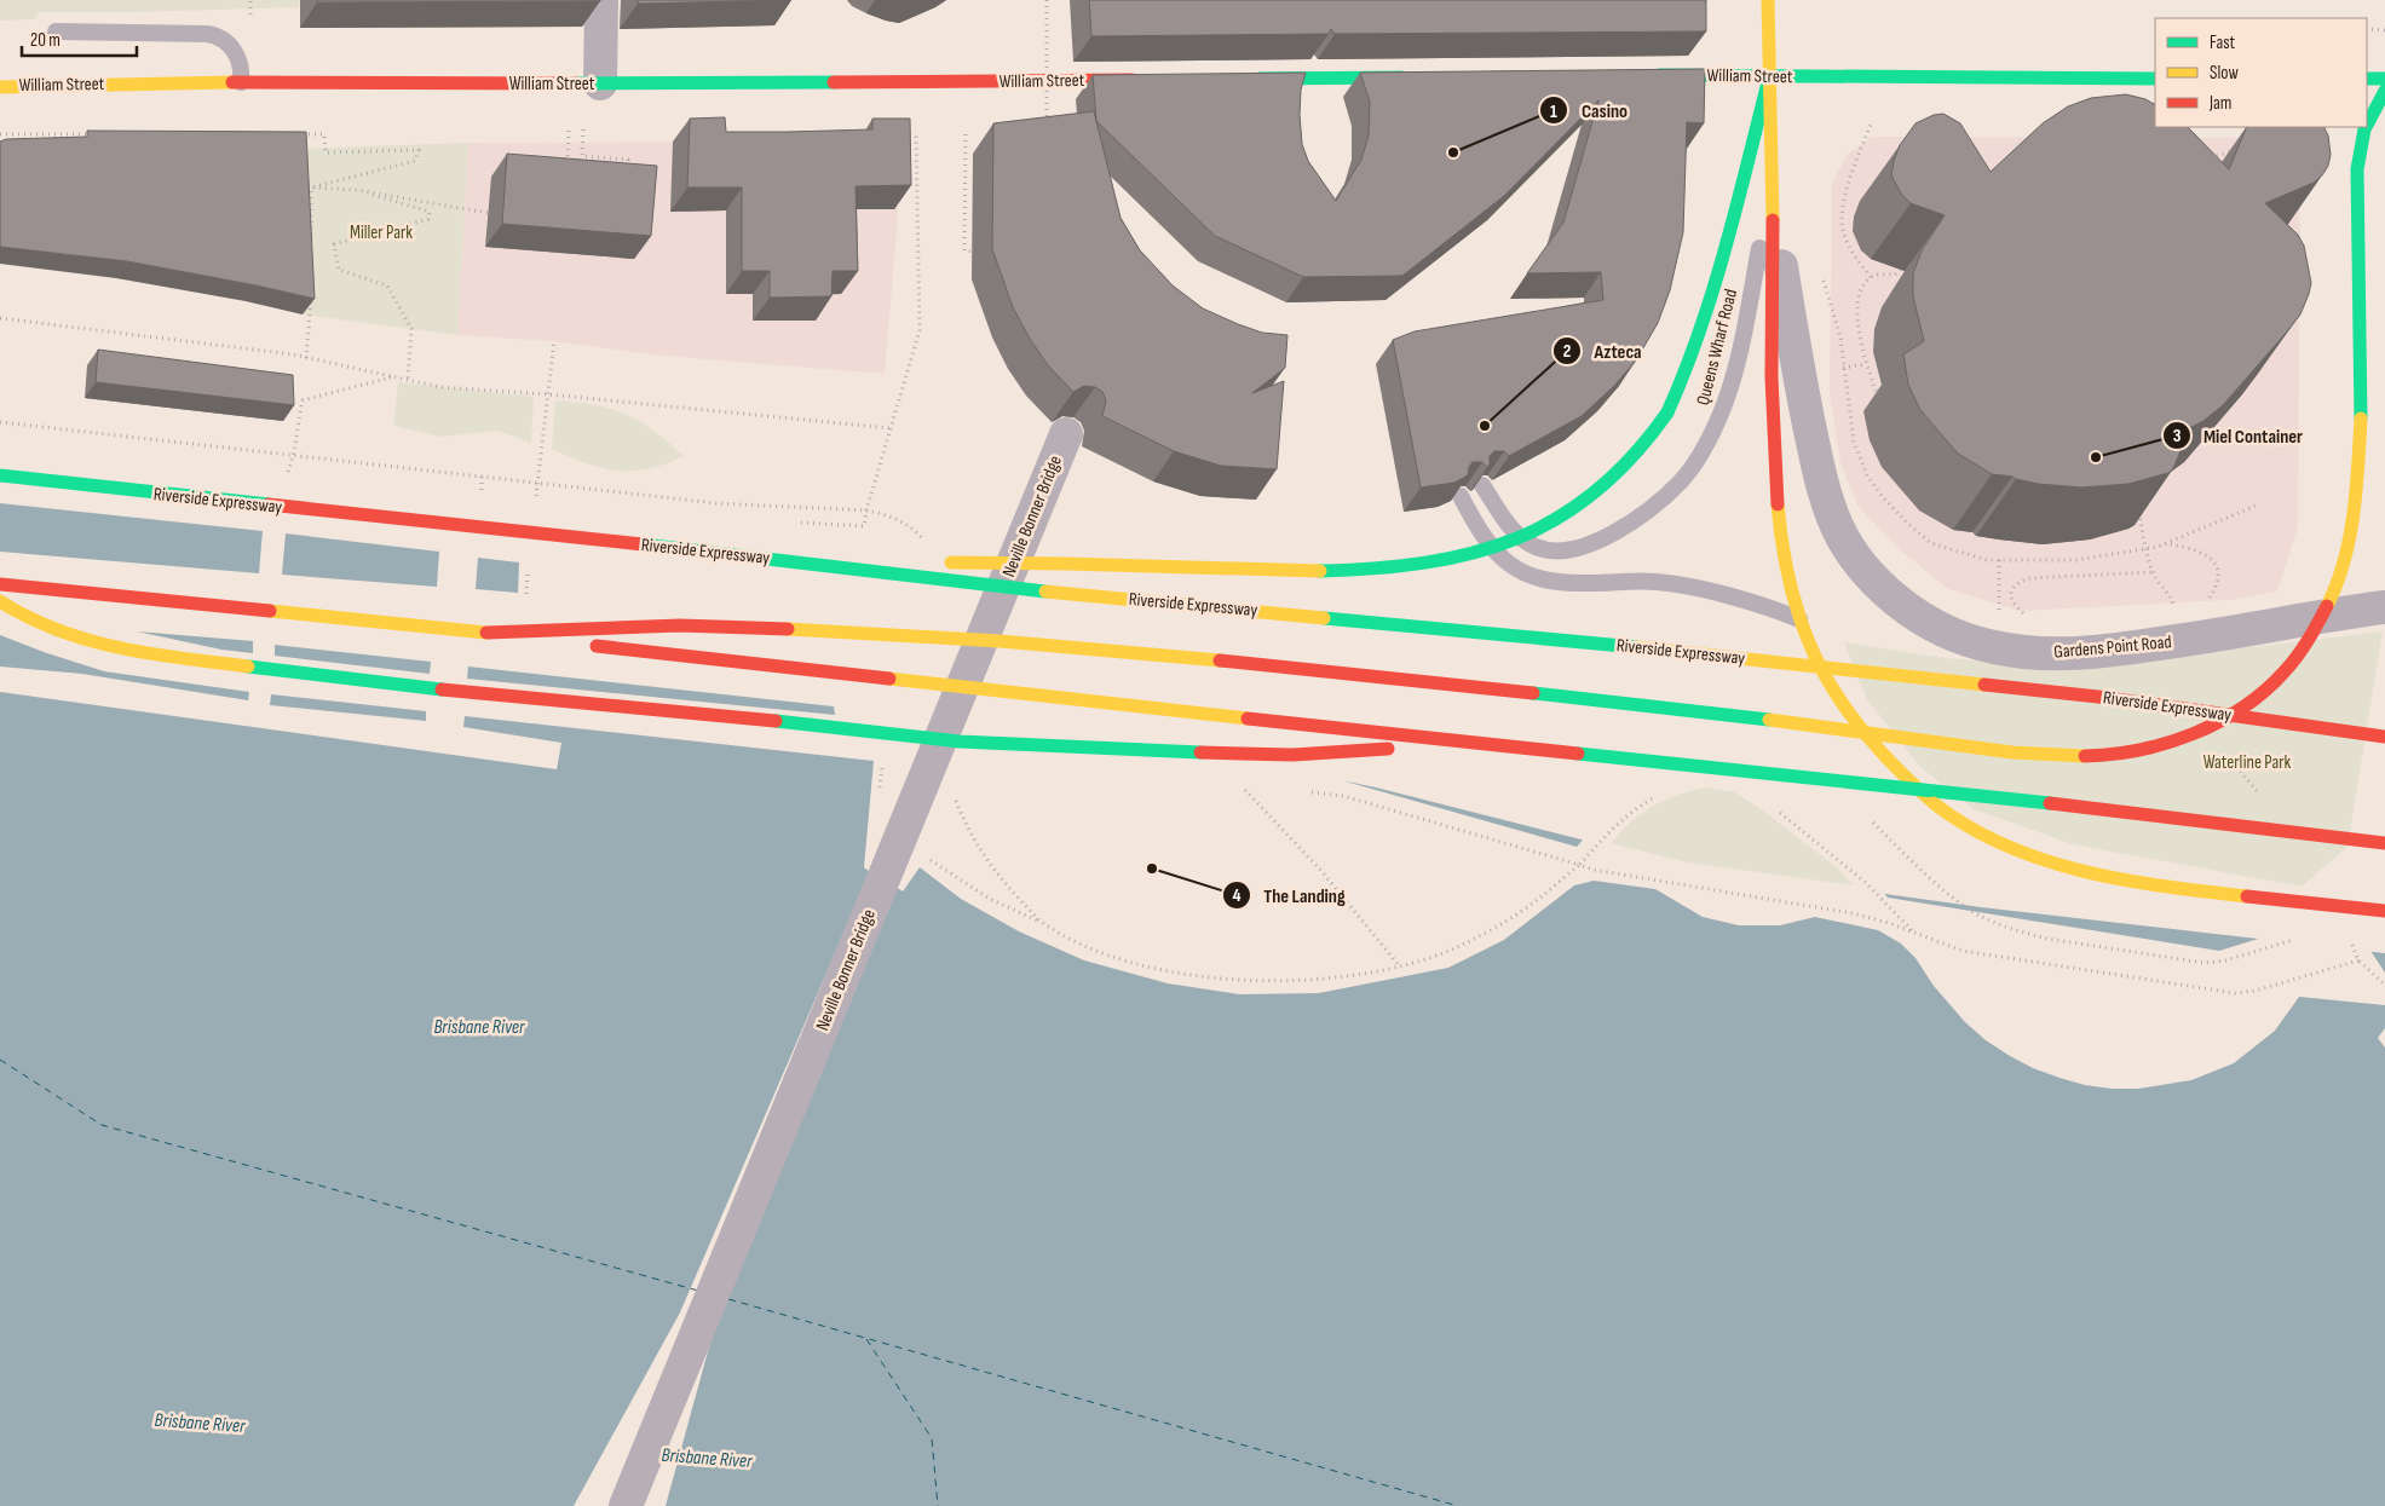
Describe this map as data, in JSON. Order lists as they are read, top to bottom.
{
  "streets": {
    "main road": ["William Street", "Riverside Expressway"],
    "street": ["Neville Bonner Bridge", "Gardens Point Road"],
    "lane": ["Queens Wharf Road"]
  },
  "water": ["Brisbane River"],
  "parks": ["Miller Park", "Waterline Park"],
  "places": [
    "Casino",
    "Azteca",
    "Miel Container",
    "The Landing"
  ],
  "legend": ["Fast", "Slow", "Jam"],
  "scale_bar": "20 m"
}
